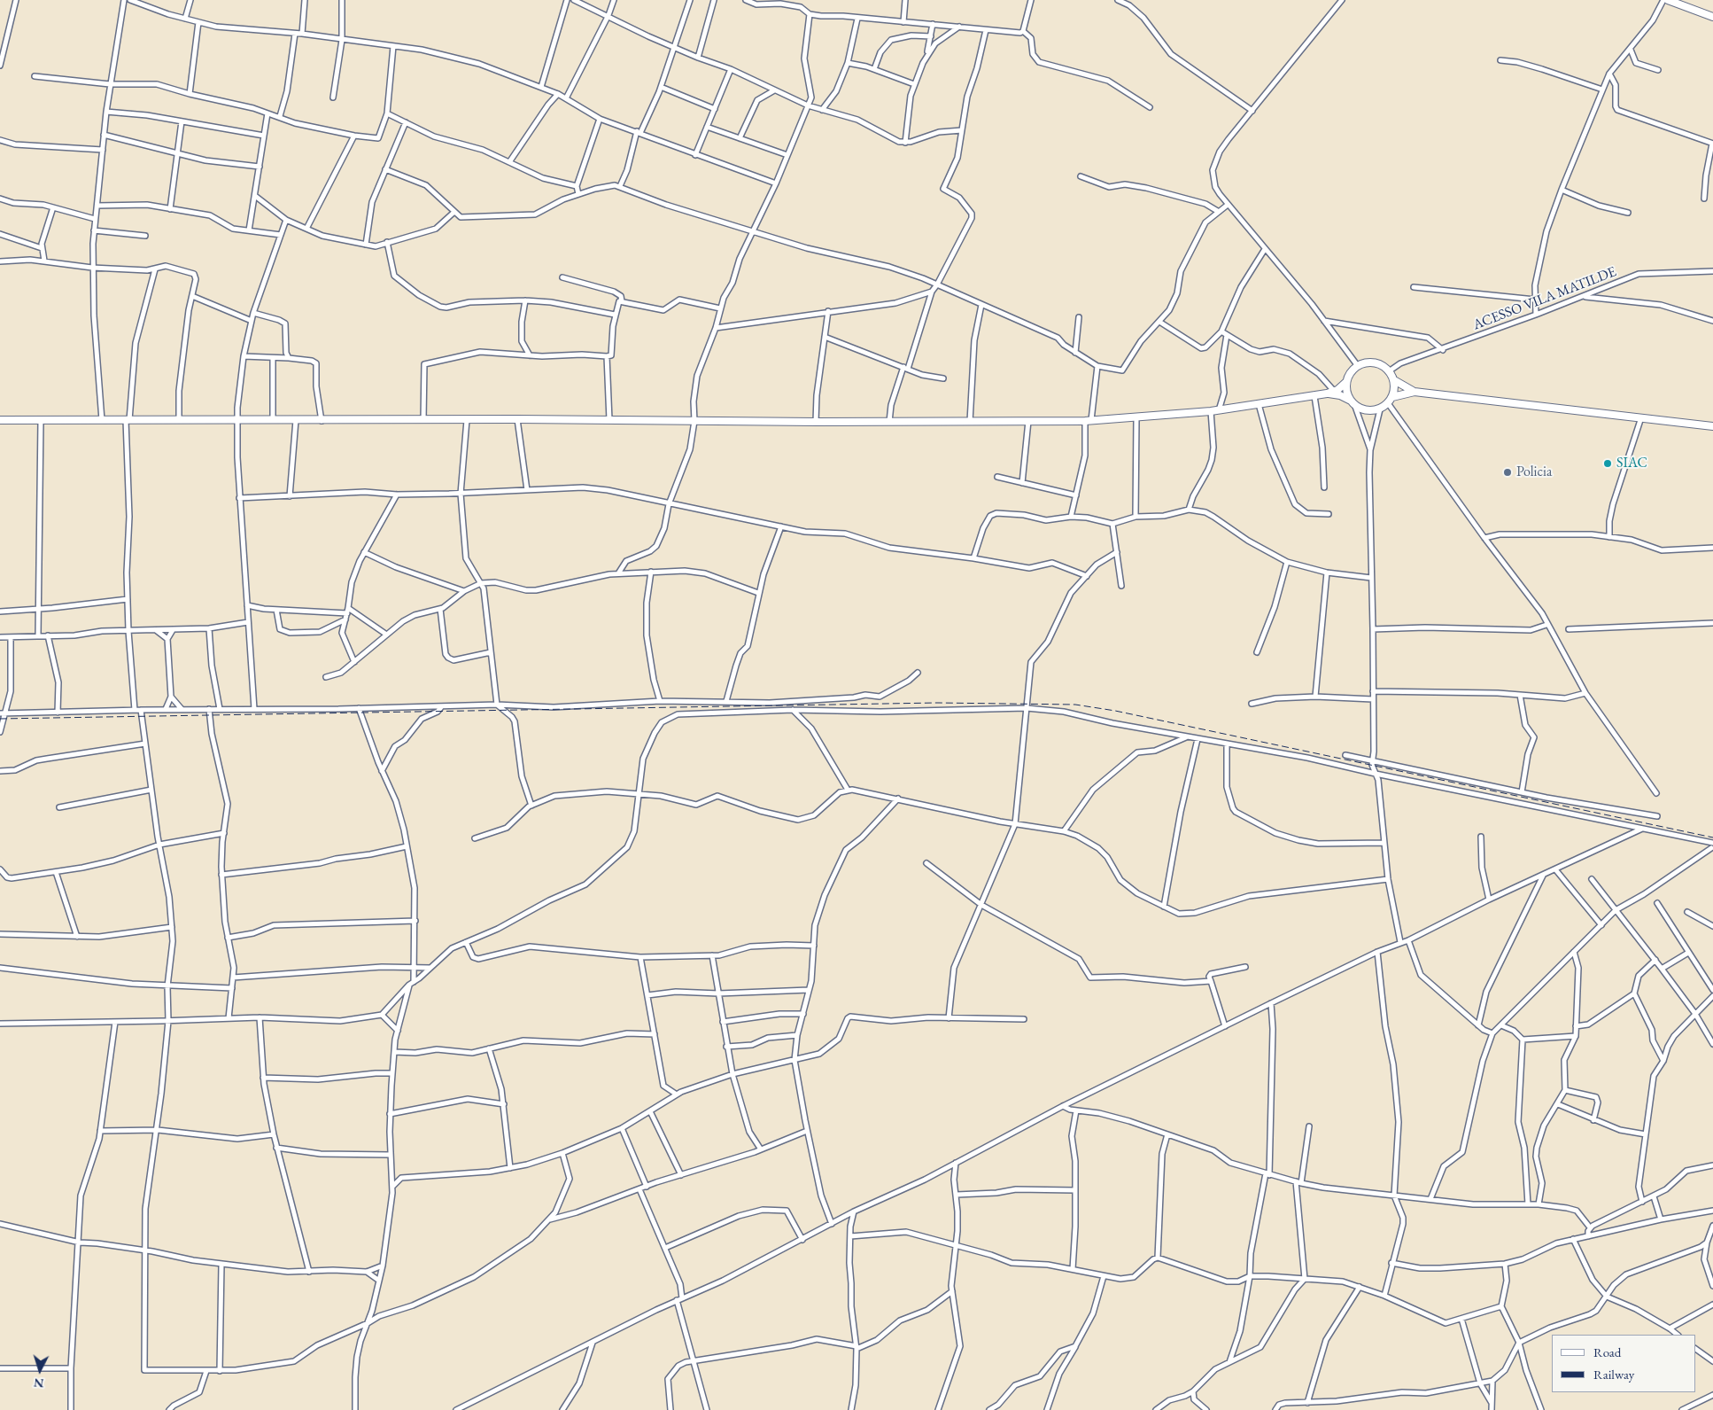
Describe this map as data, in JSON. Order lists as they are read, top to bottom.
{
  "streets": {
    "street": ["ACESSO VILA MATILDE"]
  },
  "places": ["SIAC", "Policia"],
  "legend": ["Road", "Railway"],
  "north": "bottom"
}
